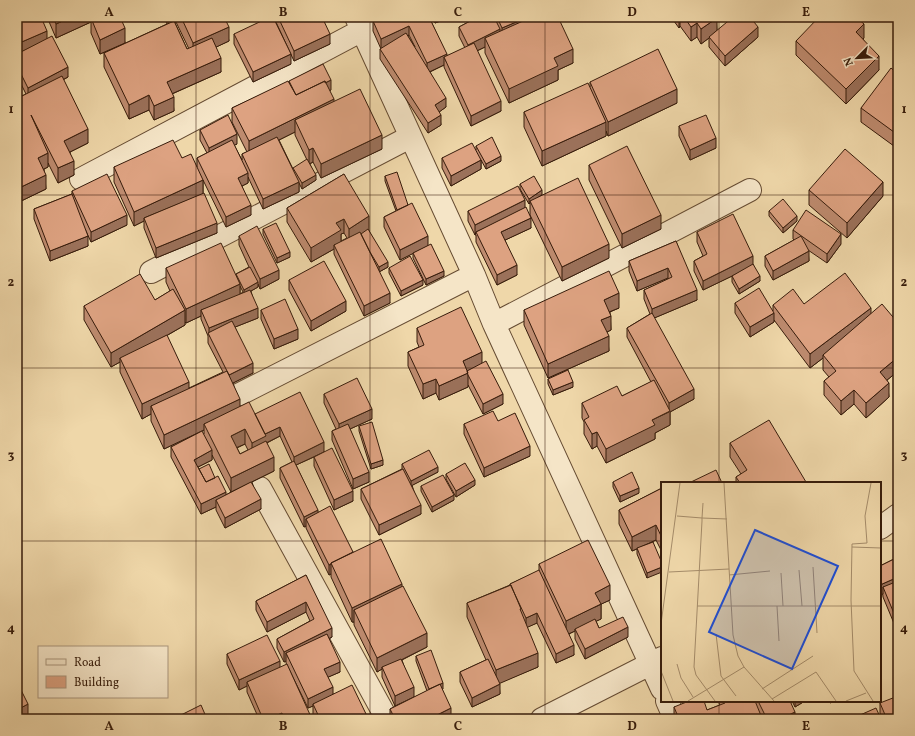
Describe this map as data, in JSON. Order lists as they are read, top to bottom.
{
  "legend": ["Road", "Building"],
  "north": "bottom left",
  "grid": {
    "columns": [
      "A",
      "B",
      "C",
      "D",
      "E"
    ],
    "rows": [
      "1",
      "2",
      "3",
      "4"
    ]
  }
}
